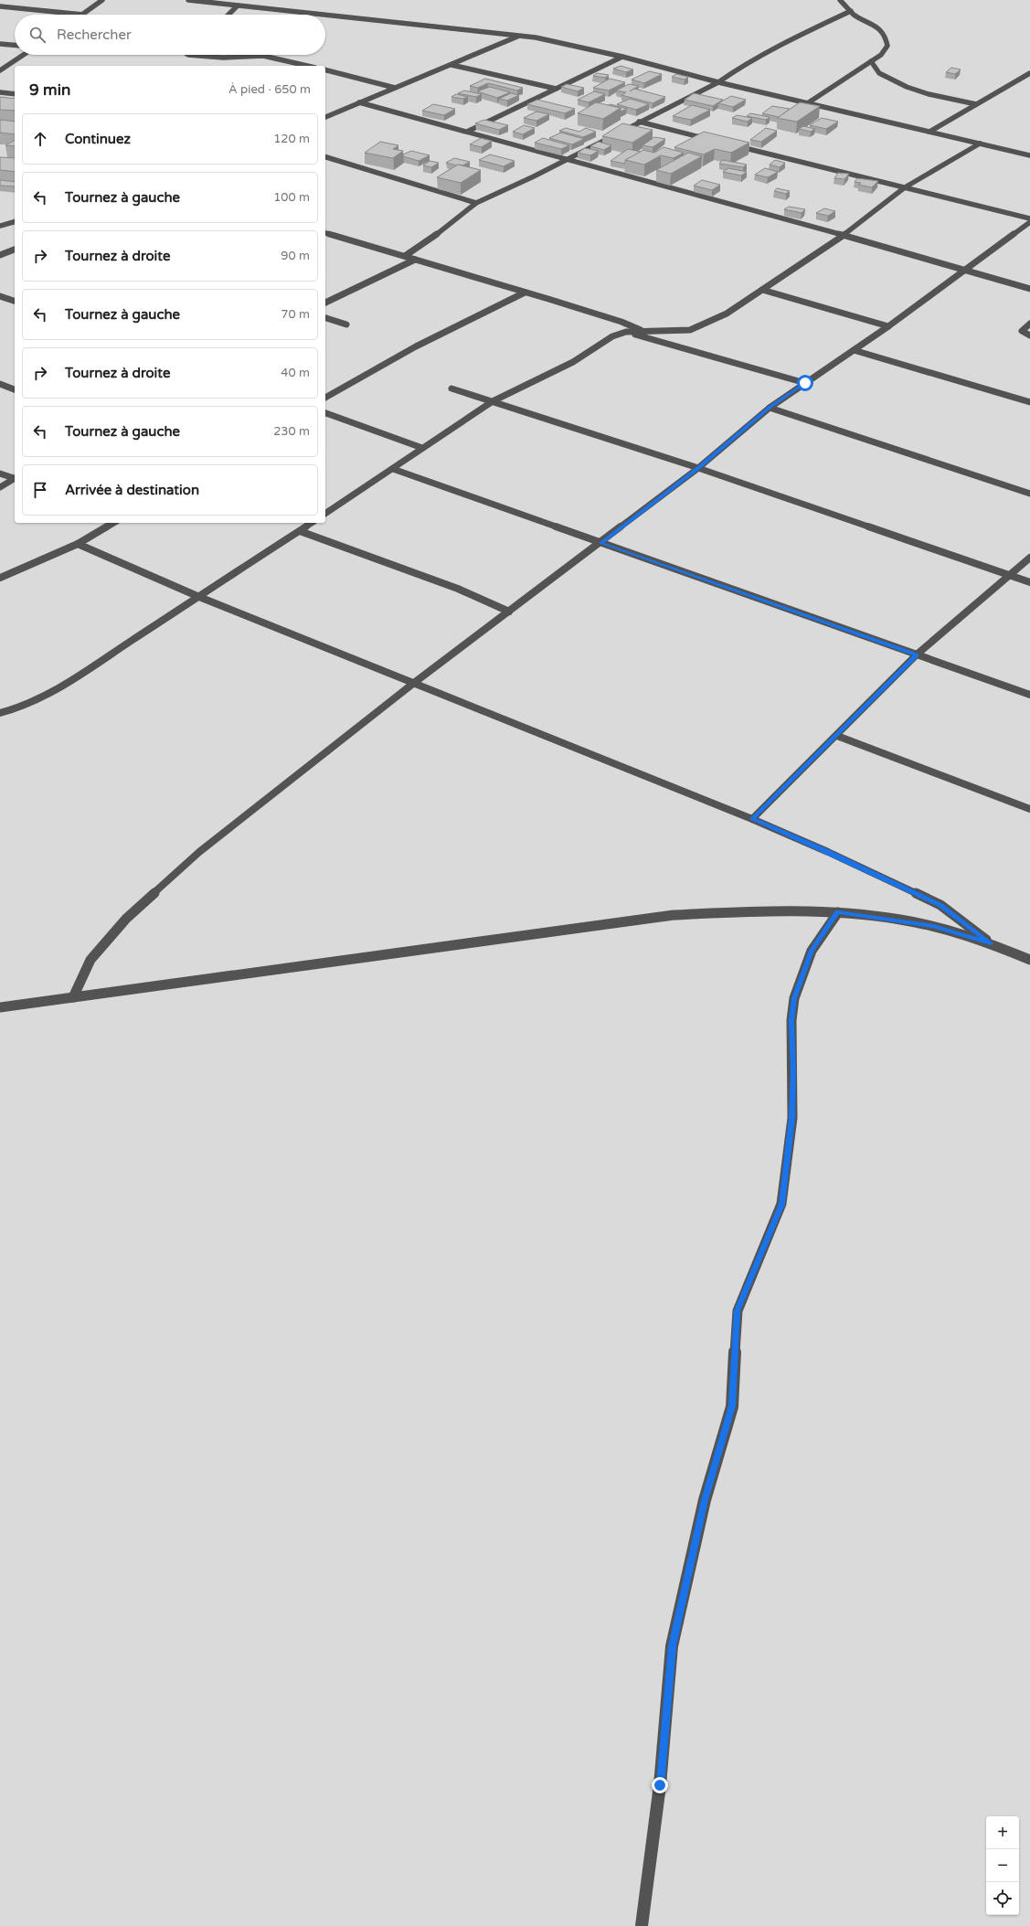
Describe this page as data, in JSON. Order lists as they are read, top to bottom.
{
  "page": {
    "search": "Rechercher",
    "heading": ["9 min", "À pied · 650 m"],
    "list": [
      ["Continuez", "120 m"],
      ["Tournez à gauche", "100 m"],
      ["Tournez à droite", "90 m"],
      ["Tournez à gauche", "70 m"],
      ["Tournez à droite", "40 m"],
      ["Tournez à gauche", "230 m"],
      "Arrivée à destination"
    ],
    "map_buttons": ["+", "−"]
  }
}
